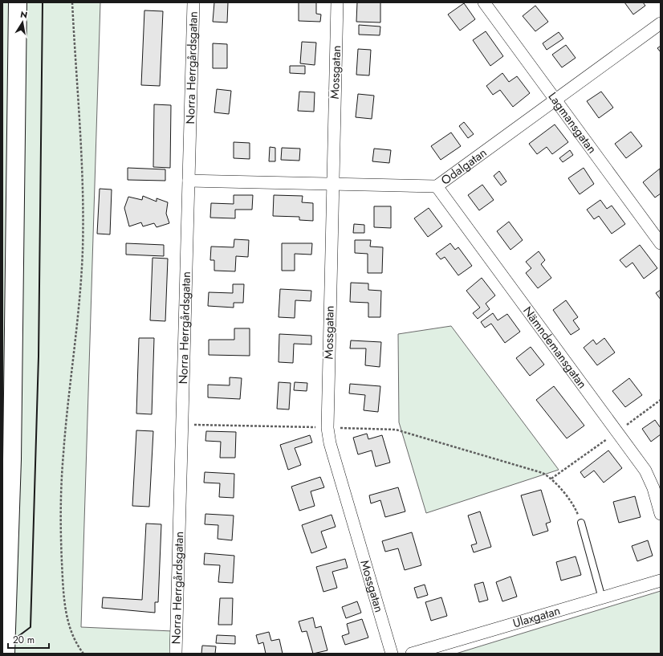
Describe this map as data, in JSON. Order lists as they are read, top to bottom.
{
  "streets": {
    "street": [
      "Norra Herrgårdsgatan",
      "Mossgatan",
      "Lagmansgatan",
      "Odalgatan",
      "Nämndemansgatan",
      "Ulaxgatan"
    ]
  },
  "crossings": [
    ["Norra Herrgårdsgatan", "Odalgatan"],
    ["Mossgatan", "Odalgatan"],
    ["Lagmansgatan", "Odalgatan"],
    ["Odalgatan", "Nämndemansgatan"]
  ],
  "scale_bar": "20 m",
  "north": "top"
}
